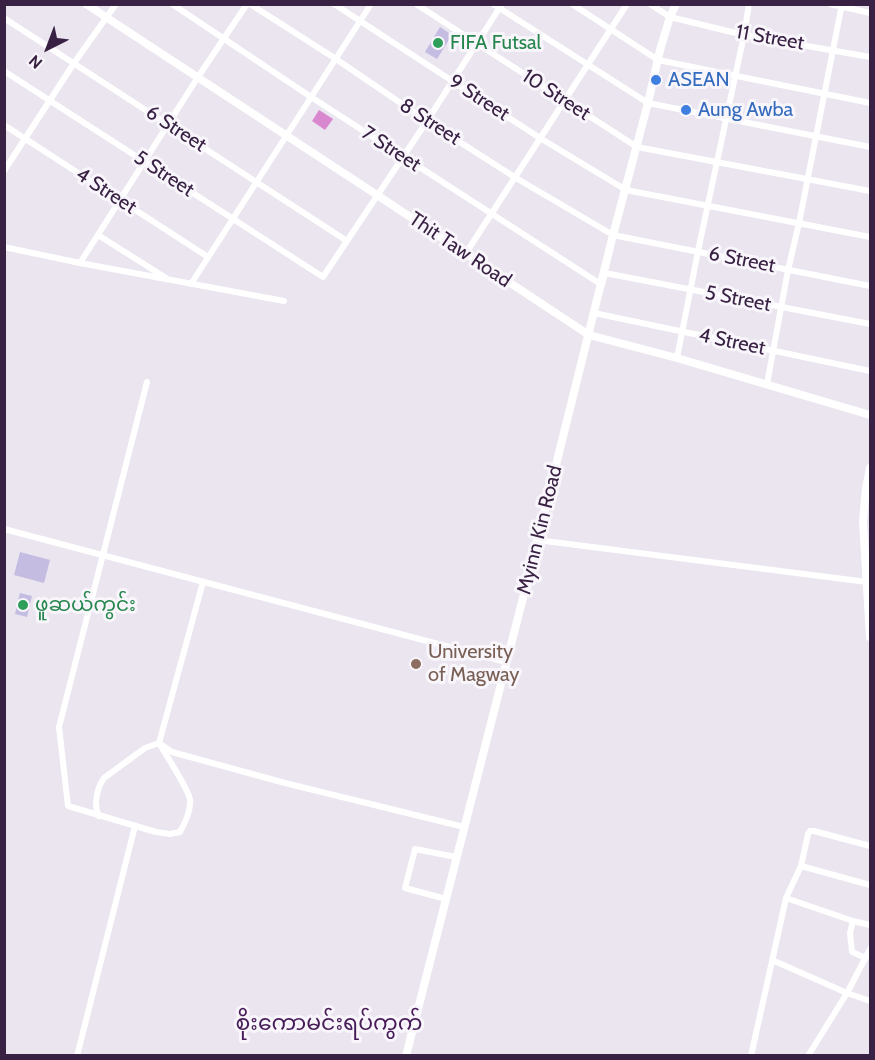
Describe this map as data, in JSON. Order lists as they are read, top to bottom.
{
  "streets": {
    "street": [
      "11 Street",
      "10 Street",
      "9 Street",
      "8 Street",
      "6 Street",
      "7 Street",
      "5 Street",
      "4 Street",
      "Thit Taw Road",
      "Myinn Kin Road"
    ]
  },
  "crossings": [
    ["8 Street", "6 Street"],
    ["6 Street", "5 Street"],
    ["7 Street", "Myinn Kin Road"],
    ["4 Street", "Myinn Kin Road"],
    ["Thit Taw Road", "Myinn Kin Road"]
  ],
  "districts": ["စိုးကောမင်းရပ်ကွက်"],
  "places": [
    "FIFA Futsal",
    "ASEAN",
    "Aung Awba",
    "ဖူဆယ်ကွင်း",
    "University of Magway"
  ],
  "north": "bottom left"
}
